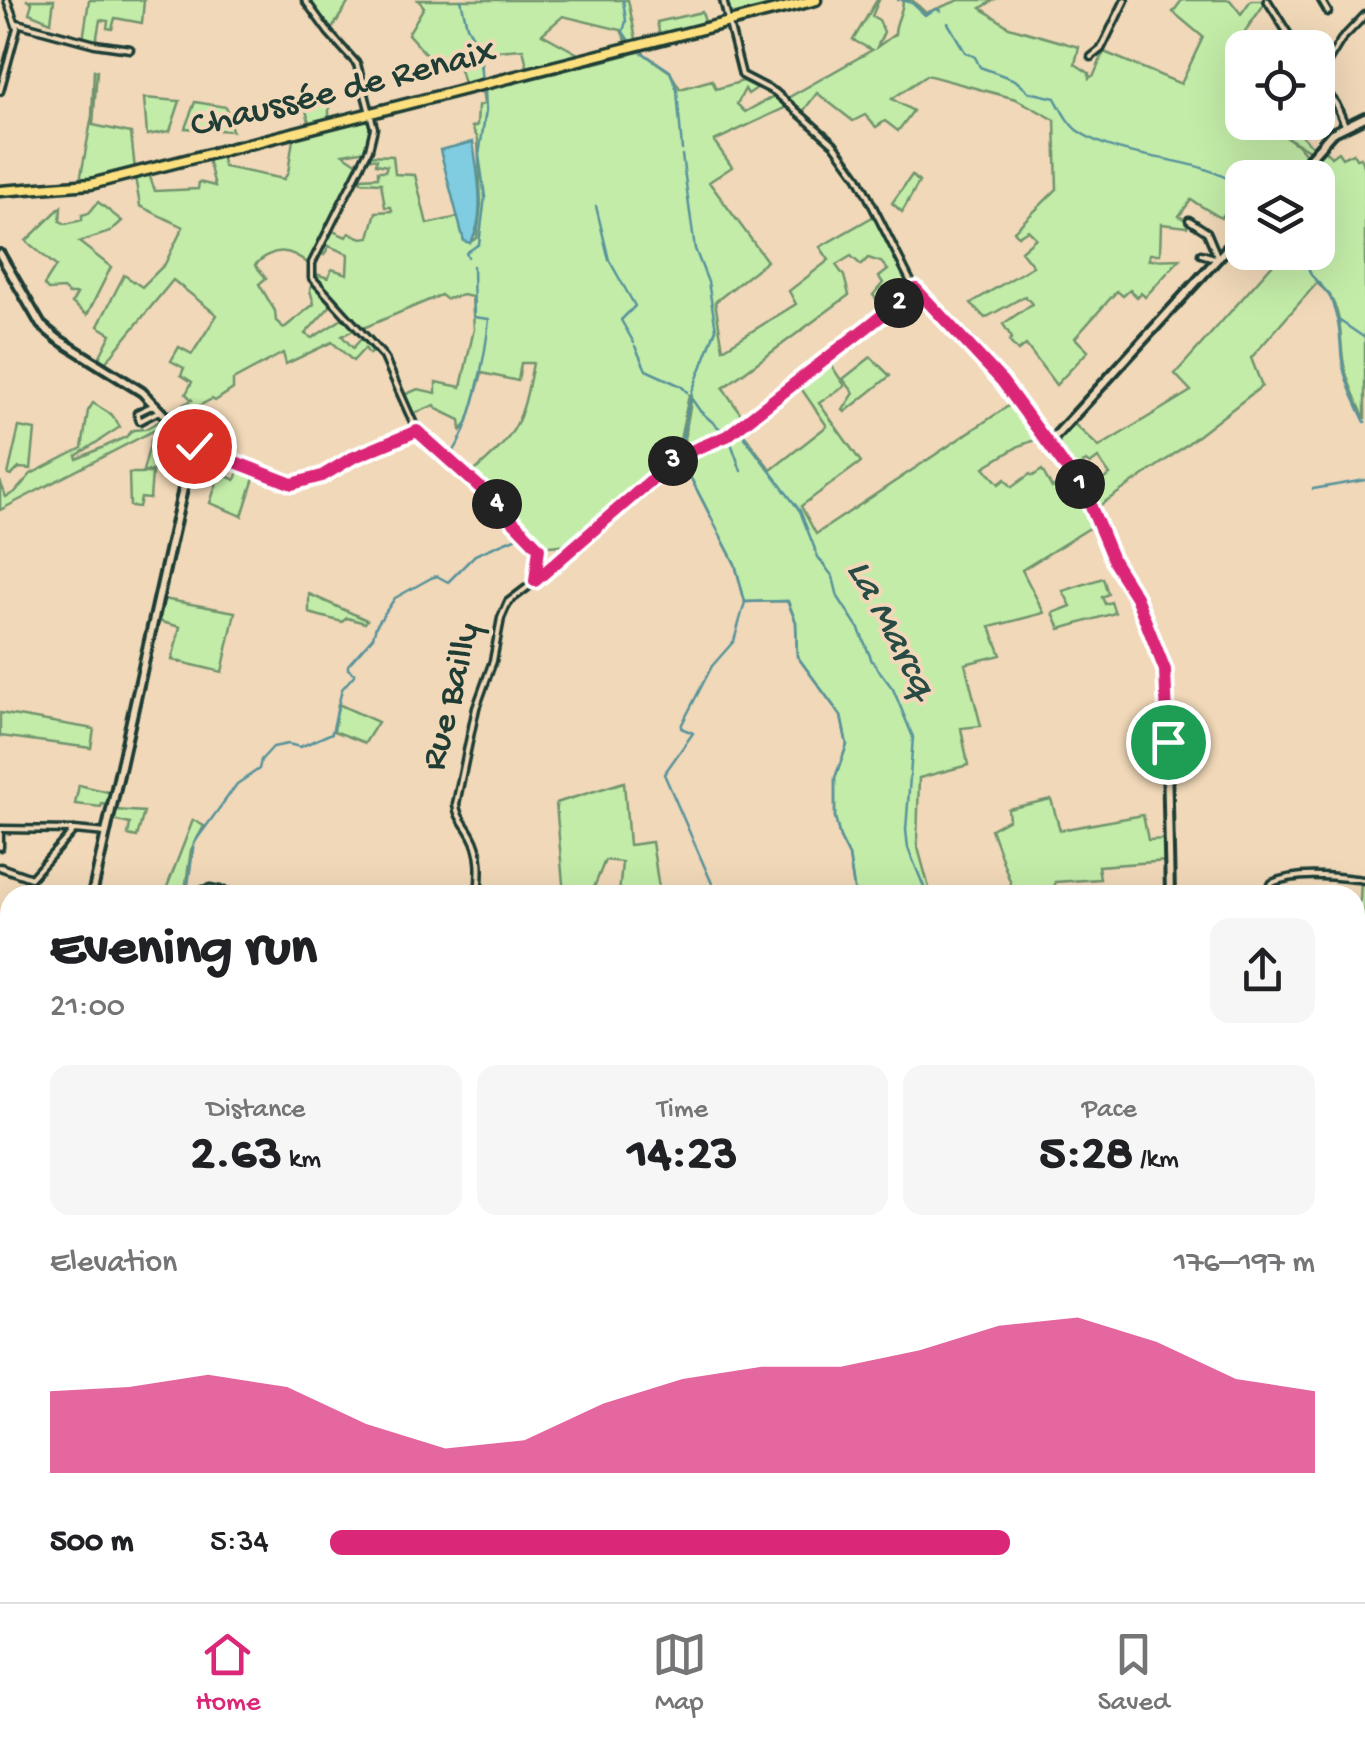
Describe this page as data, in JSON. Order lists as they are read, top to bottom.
{
  "streets": {
    "main road": ["Chaussée de Renaix"],
    "street": ["Rue Bailly"]
  },
  "water": ["La Marcq"],
  "page": {
    "pins": [
      "2",
      "3",
      "1",
      "4"
    ],
    "heading": ["Evening run", "21:00"],
    "stats": [
      ["Distance", "2.63 km"],
      ["Time", "14:23"],
      ["Pace", "5:28 /km"]
    ],
    "chart": ["Elevation", "176–197 m"],
    "list": [
      {
        "name": "500 m",
        "note": "5:34"
      }
    ],
    "tabs": ["Home", "Map", "Saved"]
  }
}
